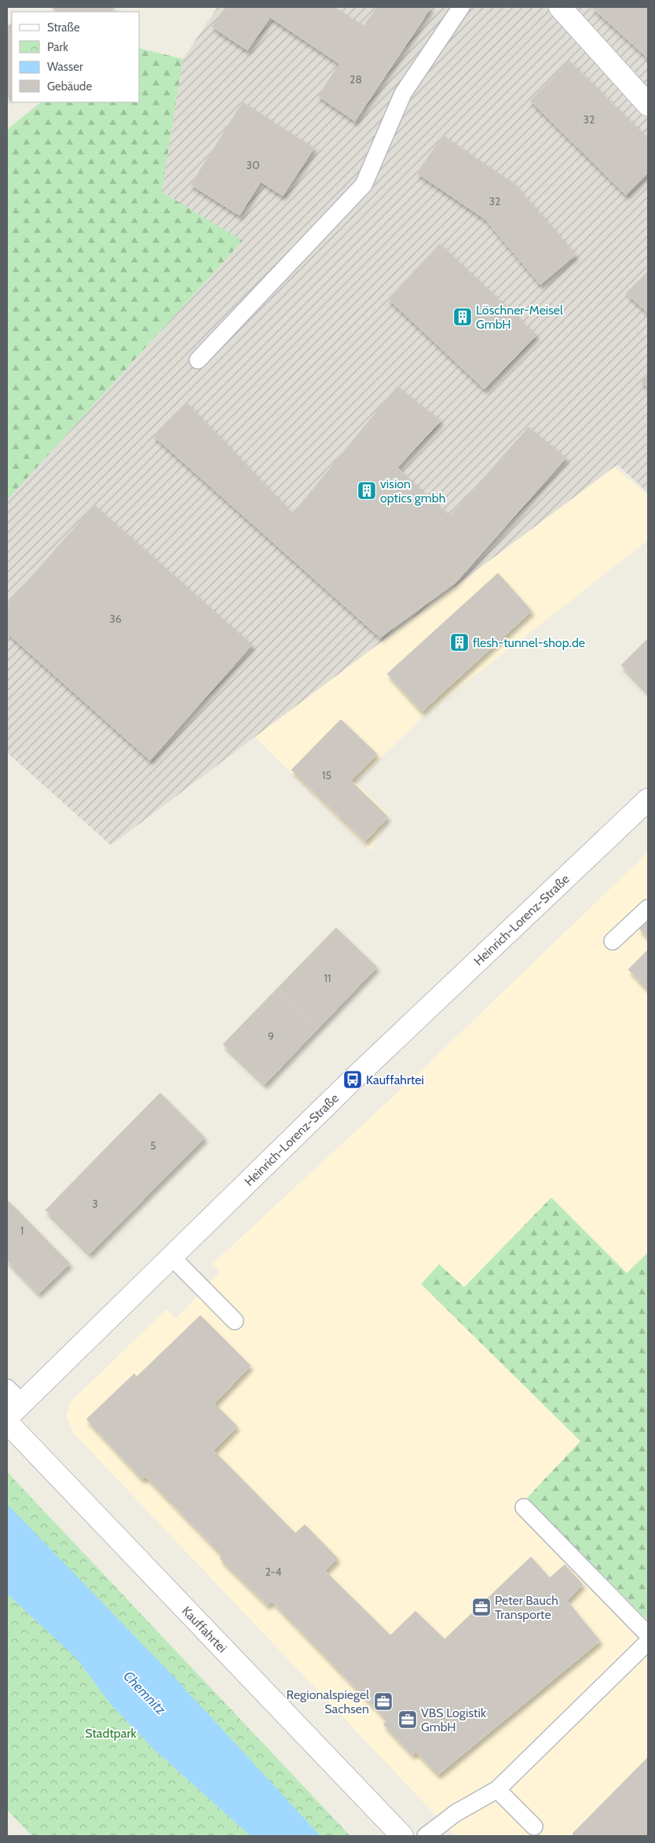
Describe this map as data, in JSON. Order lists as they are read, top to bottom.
{
  "streets": {
    "street": ["Heinrich-Lorenz-Straße", "Kauffahrtei"]
  },
  "water": ["Chemnitz"],
  "parks": ["Stadtpark"],
  "places": {
    "building": ["Löschner-Meisel GmbH", "vision optics gmbh", "flesh-tunnel-shop.de"],
    "bus stop": ["Kauffahrtei"],
    "office": ["Peter Bauch Transporte", "Regionalspiegel Sachsen", "VBS Logistik GmbH"]
  },
  "house_numbers": [
    "28",
    "32",
    "30",
    "32",
    "36",
    "15",
    "11",
    "9",
    "5",
    "3",
    "1",
    "2-4"
  ],
  "legend": [
    "Straße",
    "Park",
    "Wasser",
    "Gebäude"
  ]
}
